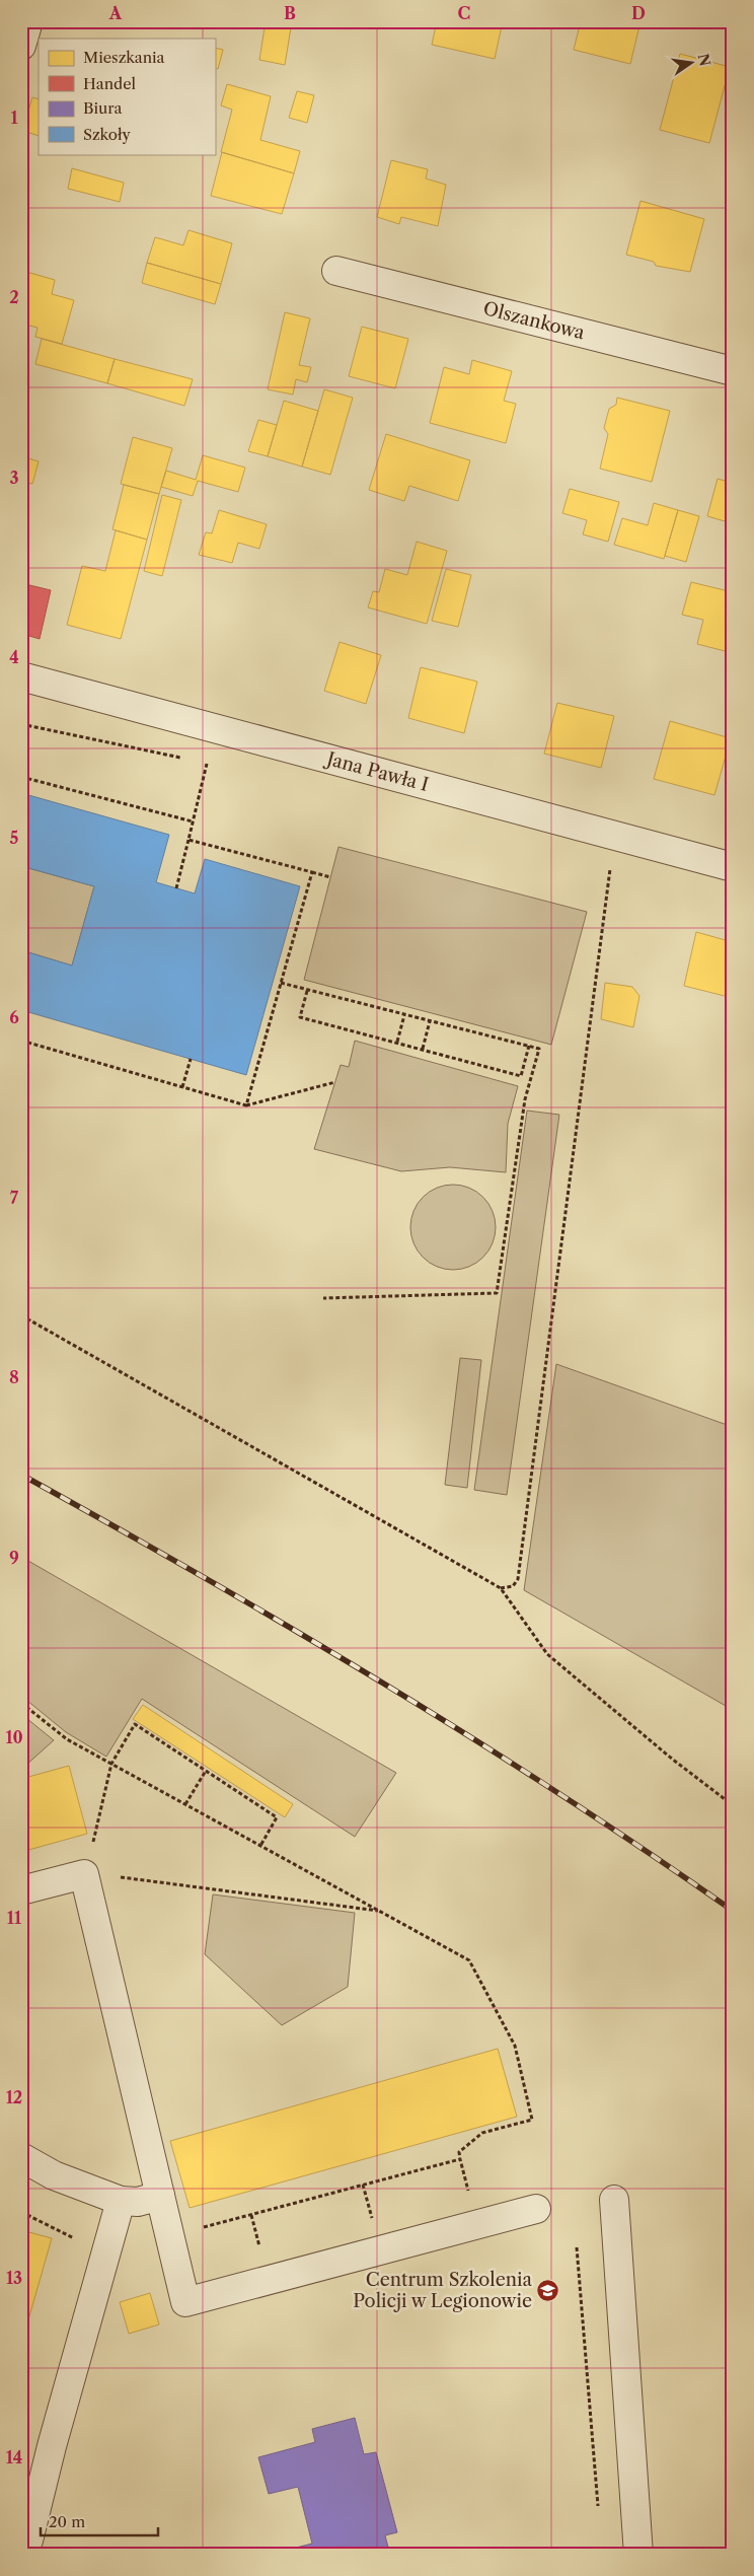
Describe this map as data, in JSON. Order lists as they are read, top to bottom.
{
  "streets": {
    "street": ["Olszankowa", "Jana Pawła I"]
  },
  "places": {
    "school or university": ["Centrum Szkolenia Policji w Legionowie"]
  },
  "legend": [
    "Mieszkania",
    "Handel",
    "Biura",
    "Szkoły"
  ],
  "scale_bar": "20 m",
  "north": "right",
  "grid": {
    "columns": [
      "A",
      "B",
      "C",
      "D"
    ],
    "rows": [
      "1",
      "2",
      "3",
      "4",
      "5",
      "6",
      "7",
      "8",
      "9",
      "10",
      "11",
      "12",
      "13",
      "14"
    ]
  }
}
